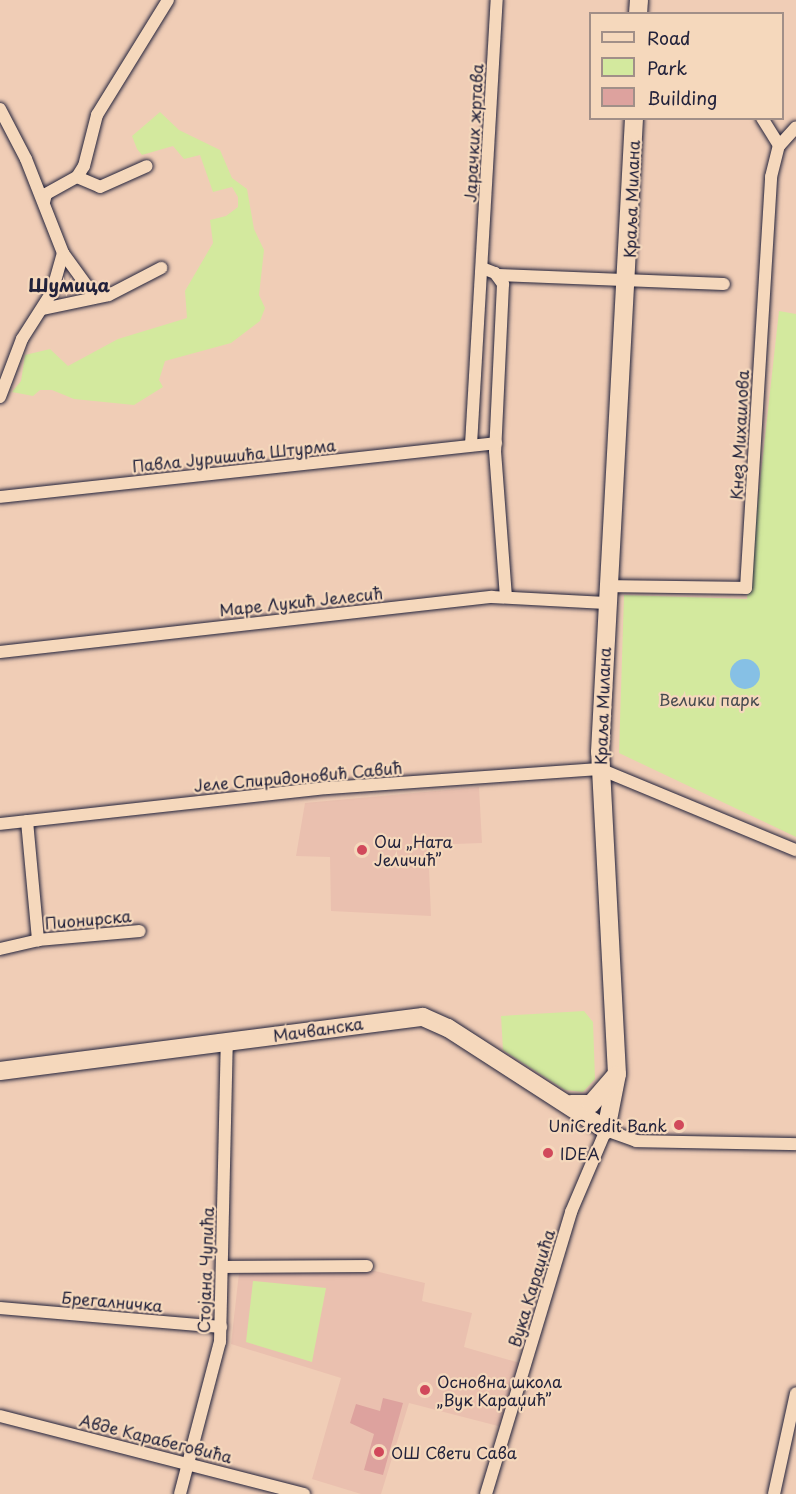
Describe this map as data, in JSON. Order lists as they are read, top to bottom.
{
  "streets": {
    "main road": ["Краља Милана", "Мачванска"],
    "street": [
      "Јарачких жртава",
      "Кнез Михаилова",
      "Павла Јуришића Штурма",
      "Маре Лукић Јелесић",
      "Јеле Спиридоновић Савић",
      "Пионирска",
      "Стојана Чупића",
      "Вука Караџића",
      "Брегалничка",
      "Авде Карабеговића"
    ]
  },
  "crossings": [
    ["Јарачких жртава", "Павла Јуришића Штурма"],
    ["Краља Милана", "Кнез Михаилова"],
    ["Краља Милана", "Маре Лукић Јелесић"],
    ["Краља Милана", "Јеле Спиридоновић Савић"],
    ["Краља Милана", "Мачванска"],
    ["Краља Милана", "Вука Караџића"],
    ["Кнез Михаилова", "Маре Лукић Јелесић"],
    ["Јеле Спиридоновић Савић", "Пионирска"],
    ["Мачванска", "Стојана Чупића"],
    ["Мачванска", "Вука Караџића"],
    ["Стојана Чупића", "Брегалничка"],
    ["Стојана Чупића", "Авде Карабеговића"]
  ],
  "districts": ["Шумица"],
  "parks": ["Велики парк"],
  "places": [
    "Ош „Ната Јеличић”",
    "UniCredit Bank",
    "IDEA",
    "Основна школа „Вук Караџић”",
    "ОШ Свети Сава"
  ],
  "legend": ["Road", "Park", "Building"]
}
